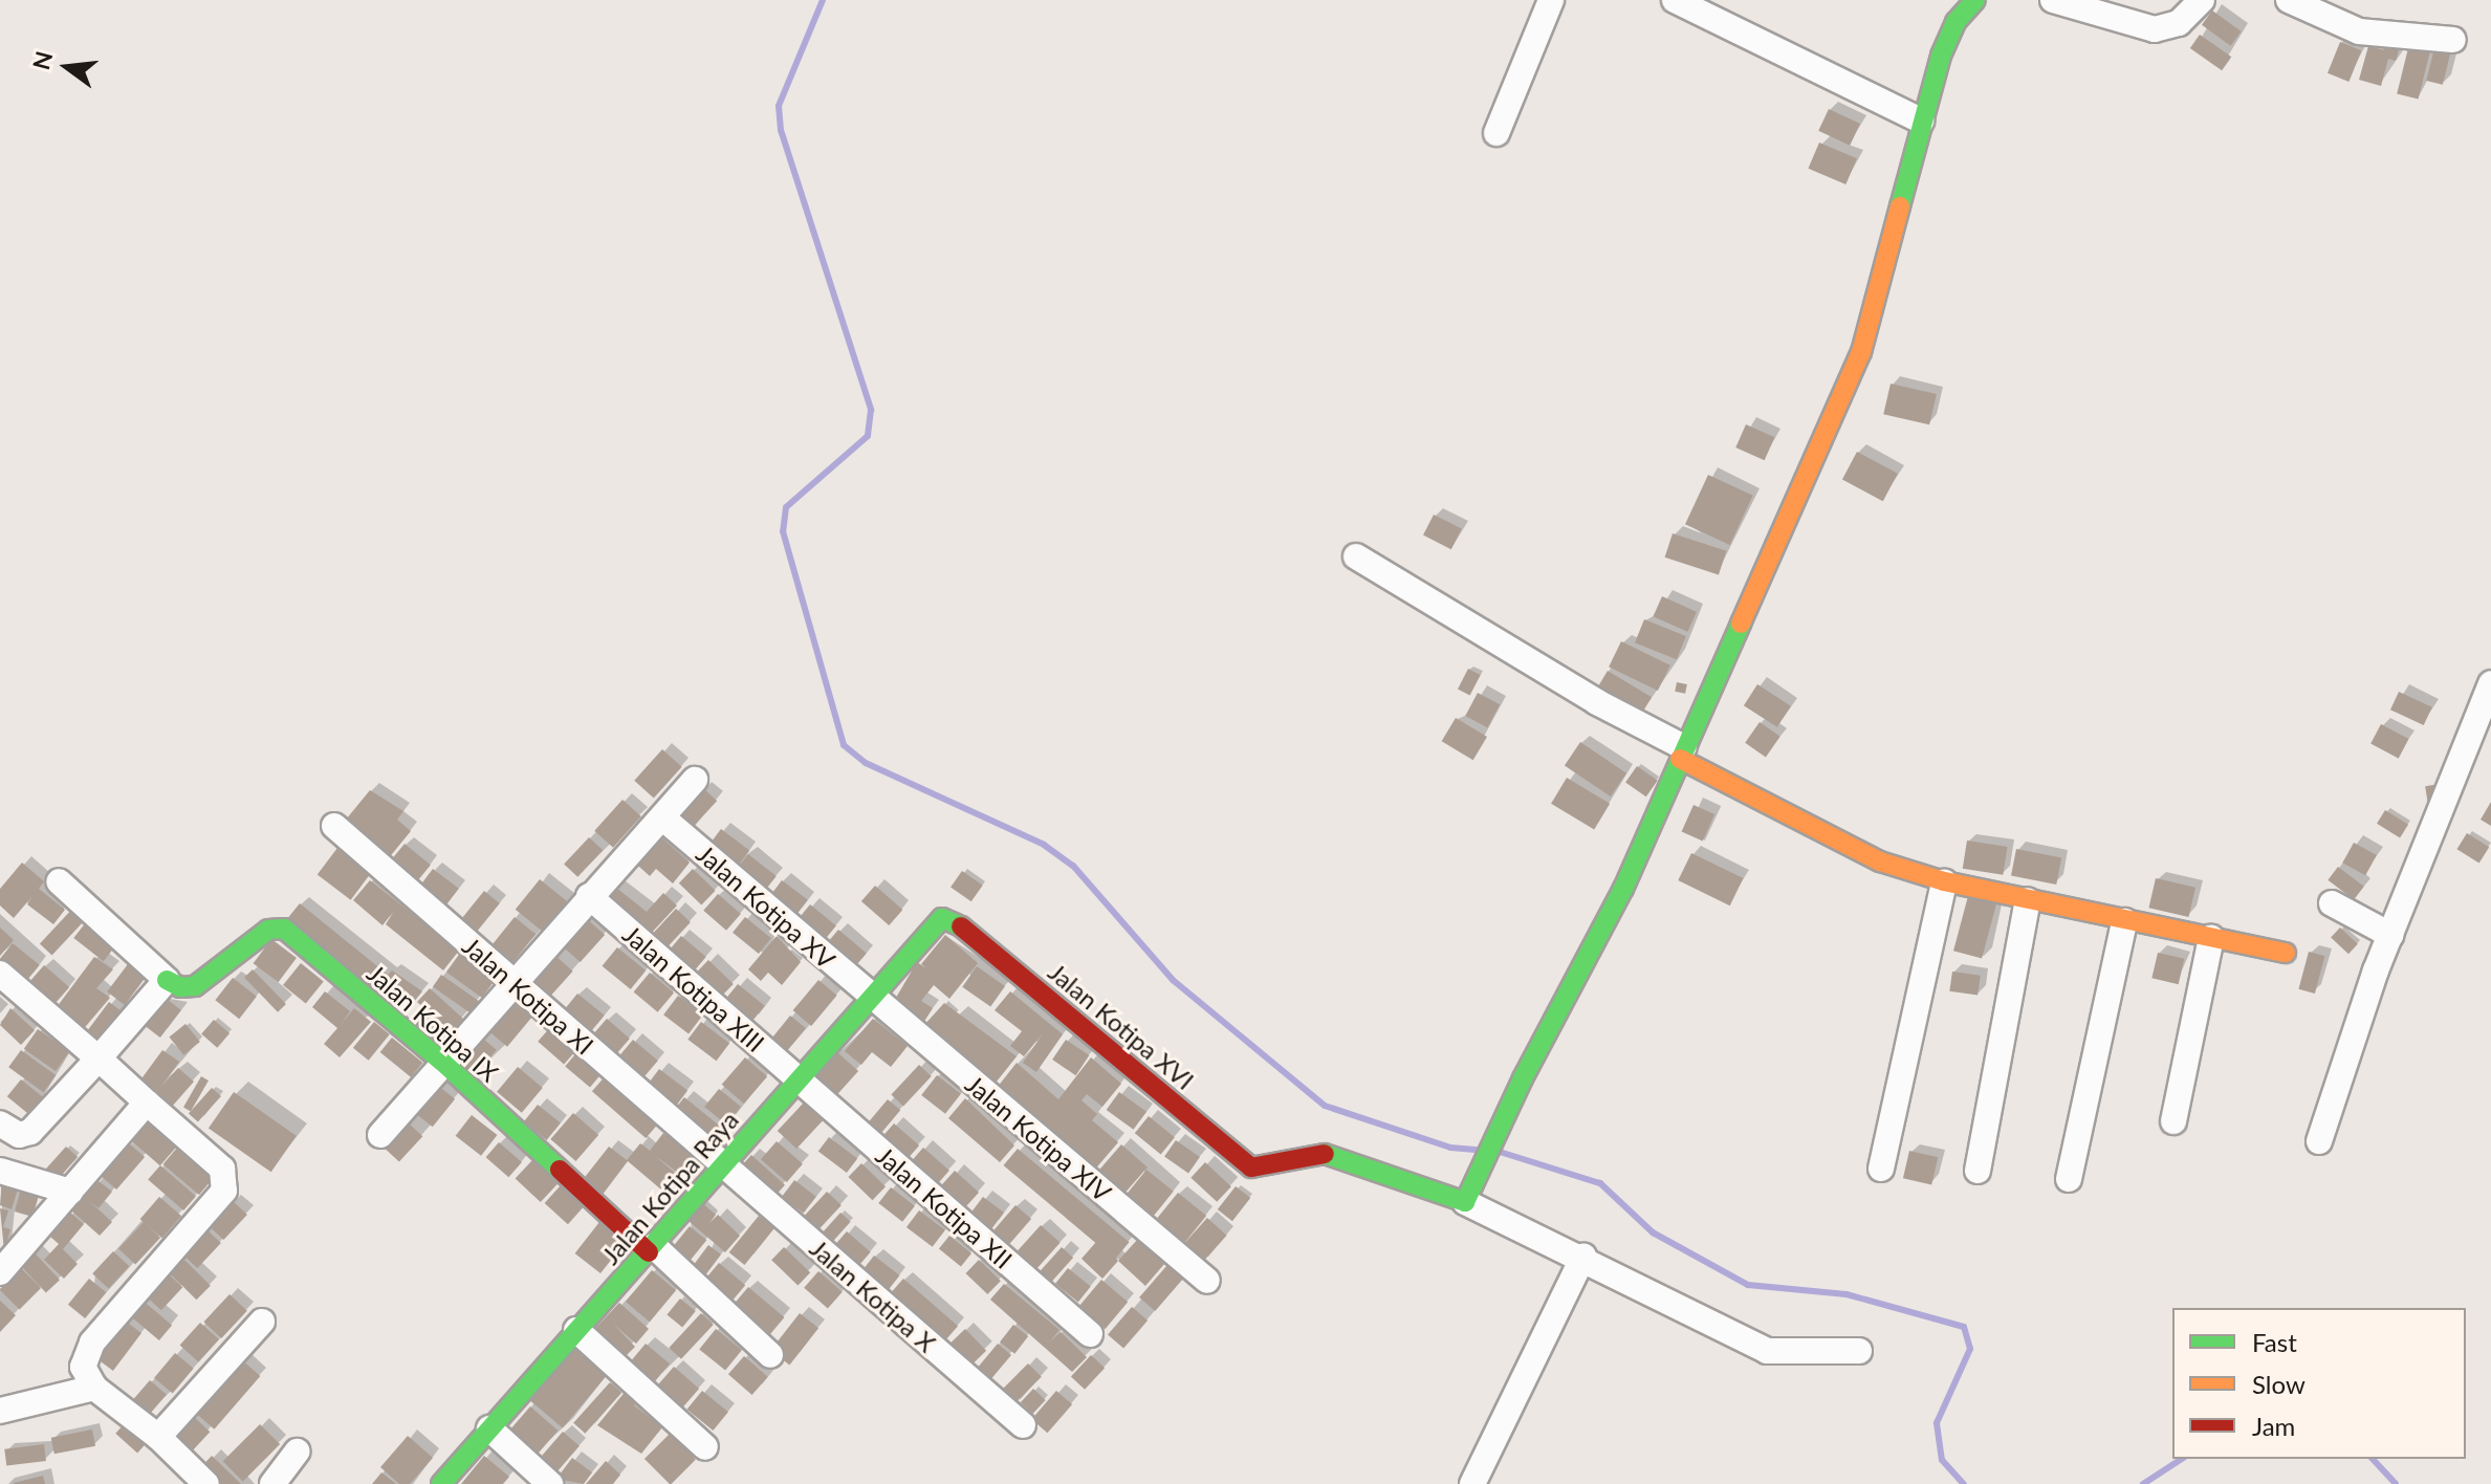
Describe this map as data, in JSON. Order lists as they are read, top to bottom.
{
  "streets": {
    "street": [
      "Jalan Kotipa XV",
      "Jalan Kotipa XIII",
      "Jalan Kotipa XI",
      "Jalan Kotipa IX",
      "Jalan Kotipa XVI",
      "Jalan Kotipa XIV",
      "Jalan Kotipa Raya",
      "Jalan Kotipa XII",
      "Jalan Kotipa X"
    ]
  },
  "crossings": [
    ["Jalan Kotipa XV", "Jalan Kotipa XIV"],
    ["Jalan Kotipa XV", "Jalan Kotipa Raya"],
    ["Jalan Kotipa XIII", "Jalan Kotipa Raya"],
    ["Jalan Kotipa XIII", "Jalan Kotipa XII"],
    ["Jalan Kotipa XI", "Jalan Kotipa Raya"],
    ["Jalan Kotipa XI", "Jalan Kotipa X"],
    ["Jalan Kotipa IX", "Jalan Kotipa Raya"],
    ["Jalan Kotipa XVI", "Jalan Kotipa Raya"],
    ["Jalan Kotipa XIV", "Jalan Kotipa Raya"],
    ["Jalan Kotipa Raya", "Jalan Kotipa XII"],
    ["Jalan Kotipa Raya", "Jalan Kotipa X"]
  ],
  "legend": ["Fast", "Slow", "Jam"],
  "north": "left"
}
